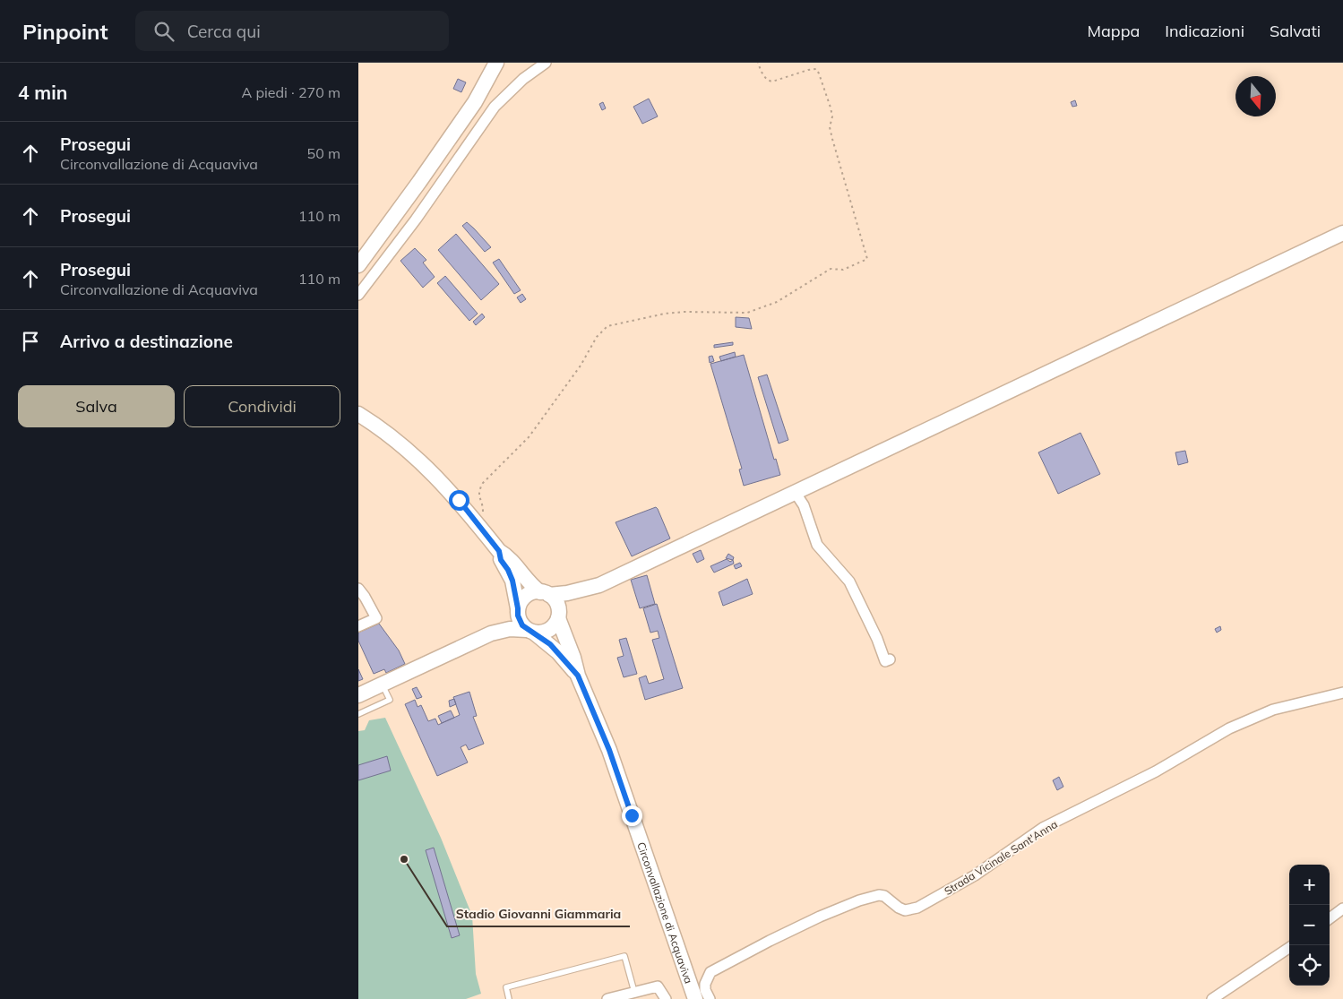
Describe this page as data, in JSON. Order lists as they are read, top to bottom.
{
  "streets": {
    "main road": ["Circonvallazione di Acquaviva"],
    "street": ["Strada Vicinale Sant'Anna"]
  },
  "places": ["Stadio Giovanni Giammaria"],
  "north": "bottom",
  "page": {
    "header": "Pinpoint",
    "search": "Cerca qui",
    "nav": ["Mappa", "Indicazioni", "Salvati"],
    "heading": ["4 min", "A piedi · 270 m"],
    "list": [
      ["Prosegui", "Circonvallazione di Acquaviva", "50 m"],
      ["Prosegui", "110 m"],
      ["Prosegui", "Circonvallazione di Acquaviva", "110 m"],
      "Arrivo a destinazione"
    ],
    "buttons": ["Salva", "Condividi"],
    "map_buttons": ["+", "−"]
  }
}
